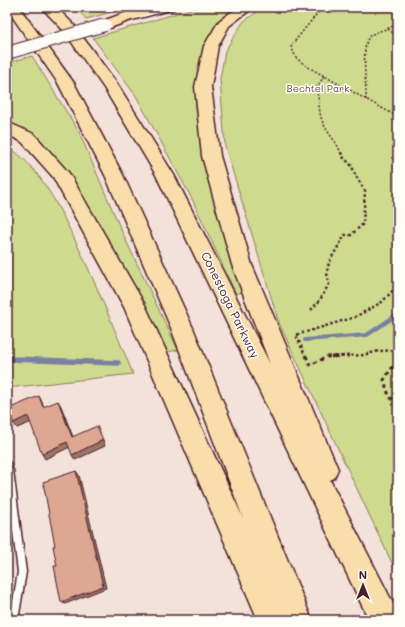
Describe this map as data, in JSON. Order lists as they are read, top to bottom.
{
  "streets": {
    "highway": ["Conestoga Parkway"]
  },
  "parks": ["Bechtel Park"],
  "north": "top"
}
